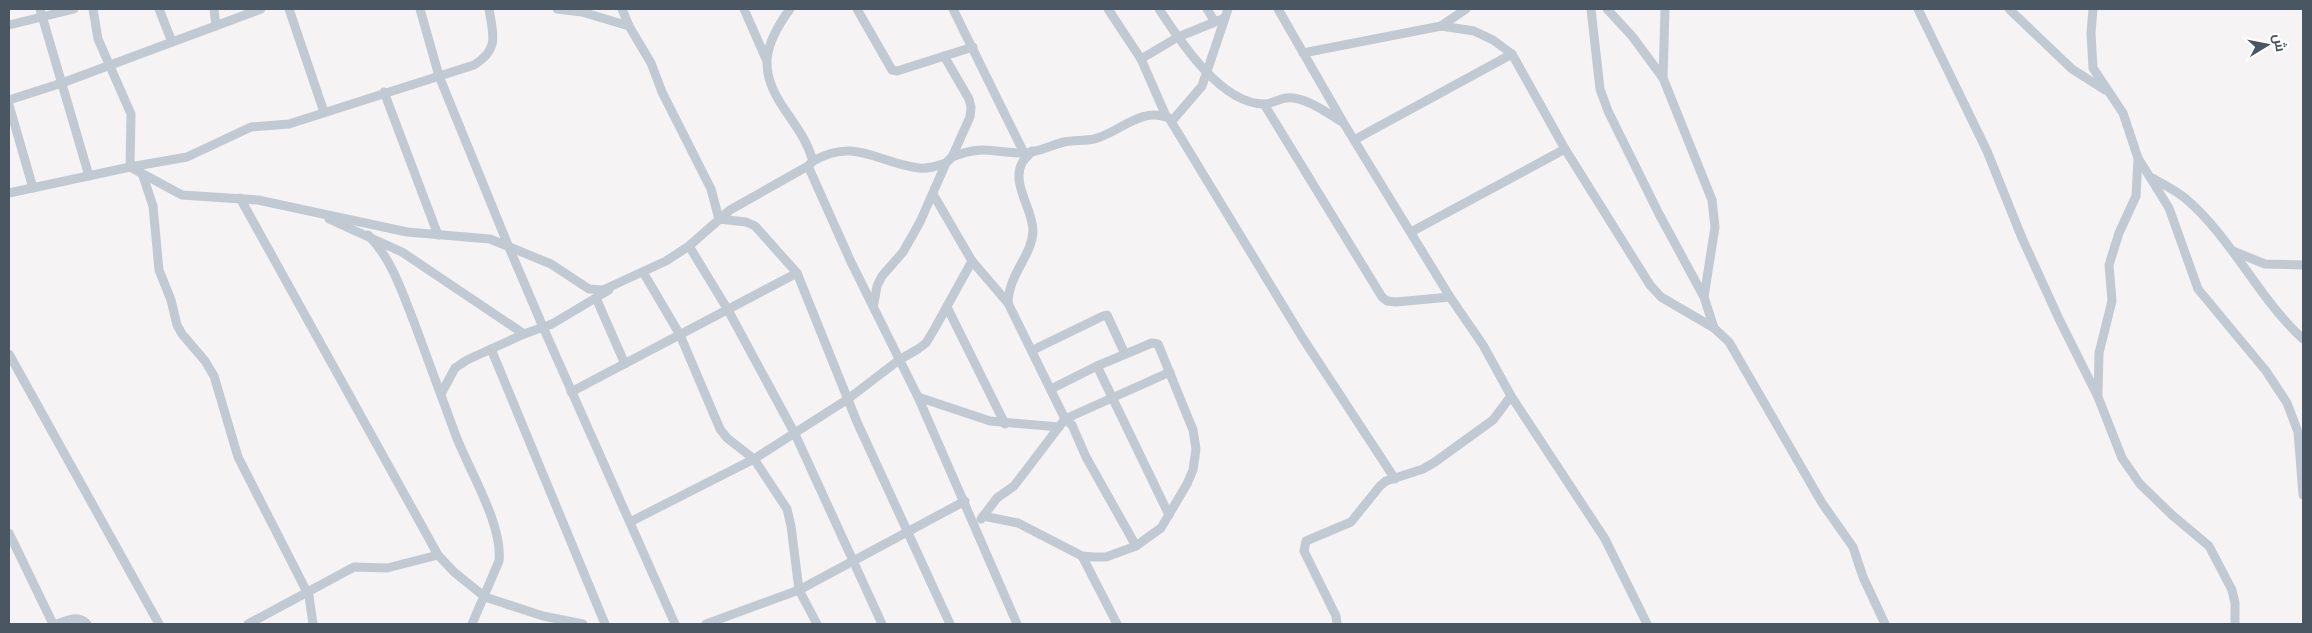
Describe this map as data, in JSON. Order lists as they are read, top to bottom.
{
  "north": "right"
}
